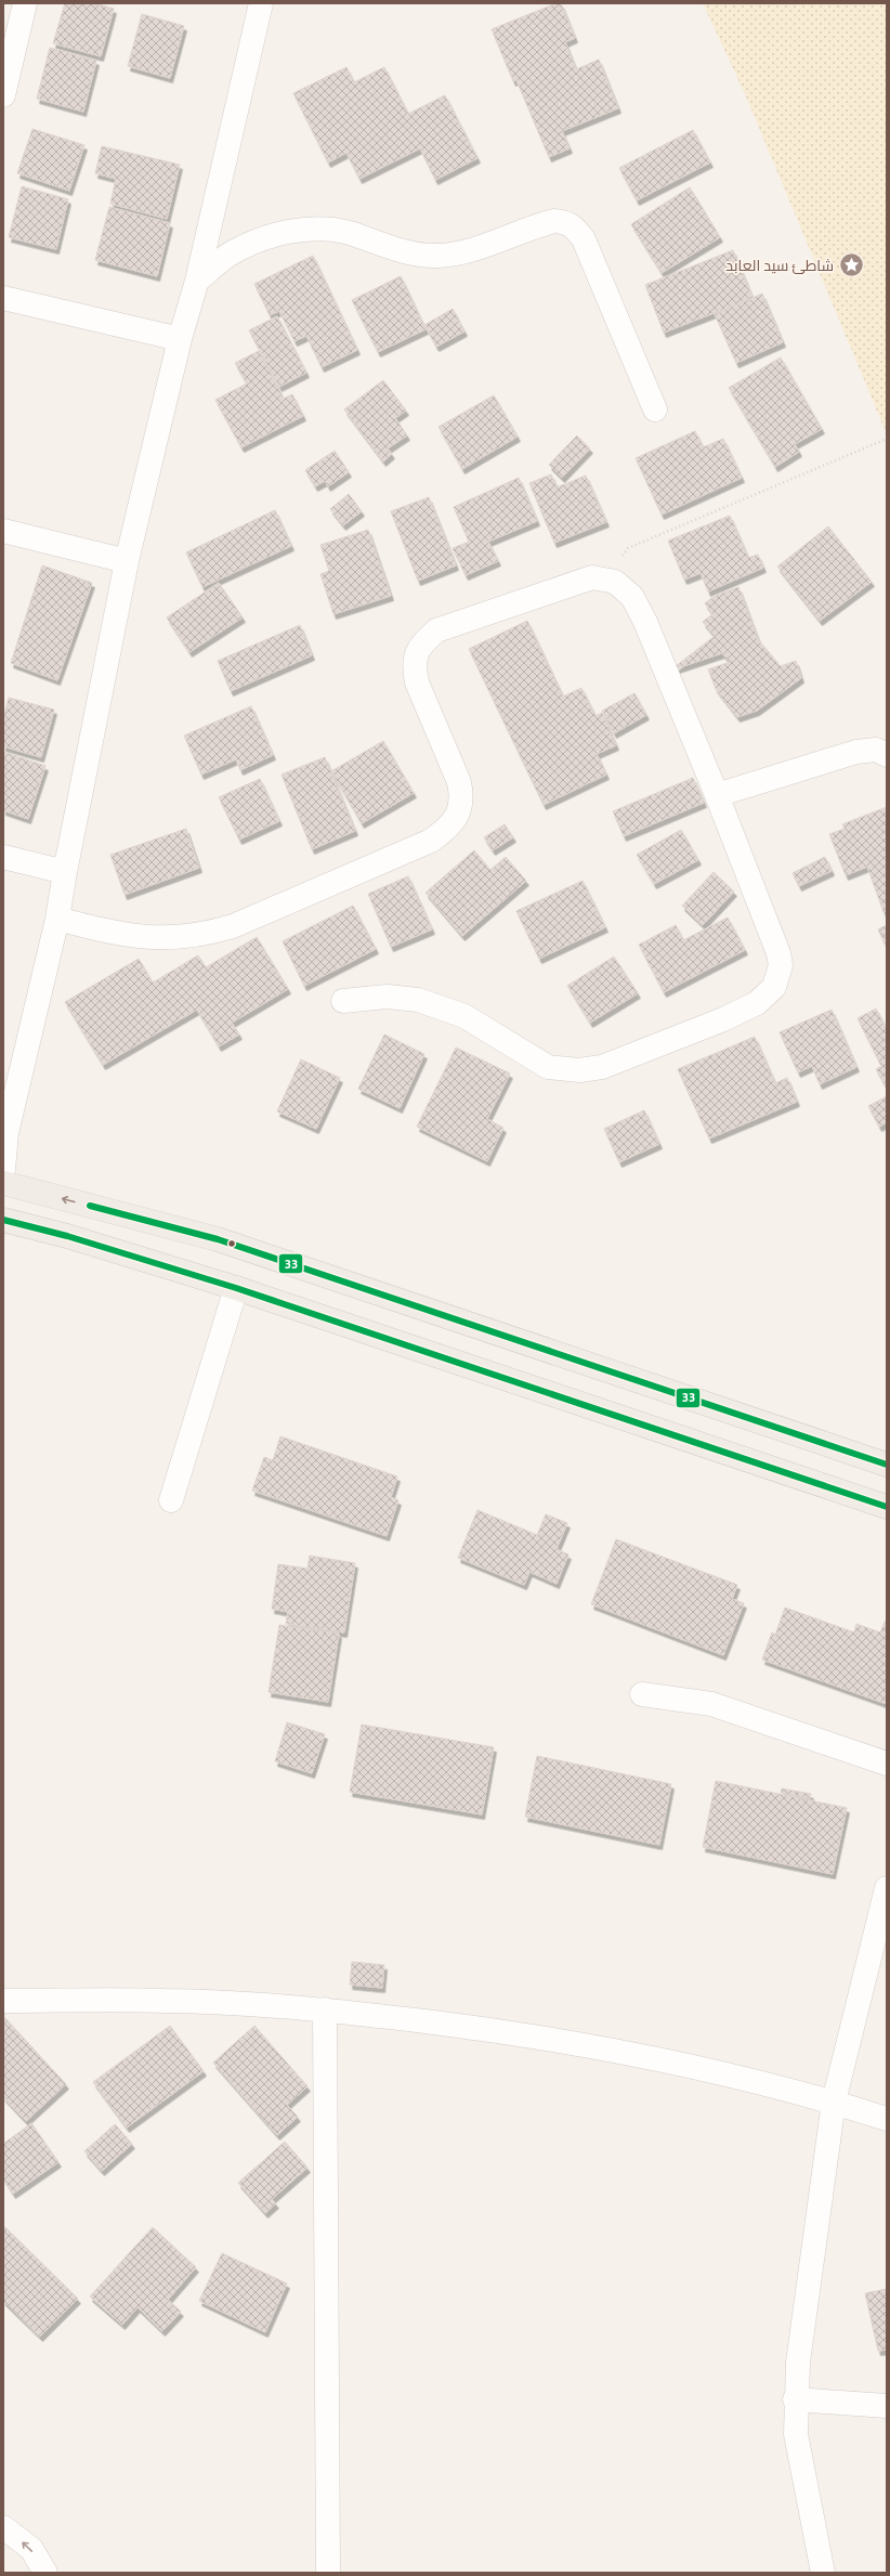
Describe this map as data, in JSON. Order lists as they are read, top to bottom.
{
  "places": {
    "place": ["شاطئ سيد العابد"]
  },
  "lines": ["transit line 33"]
}
